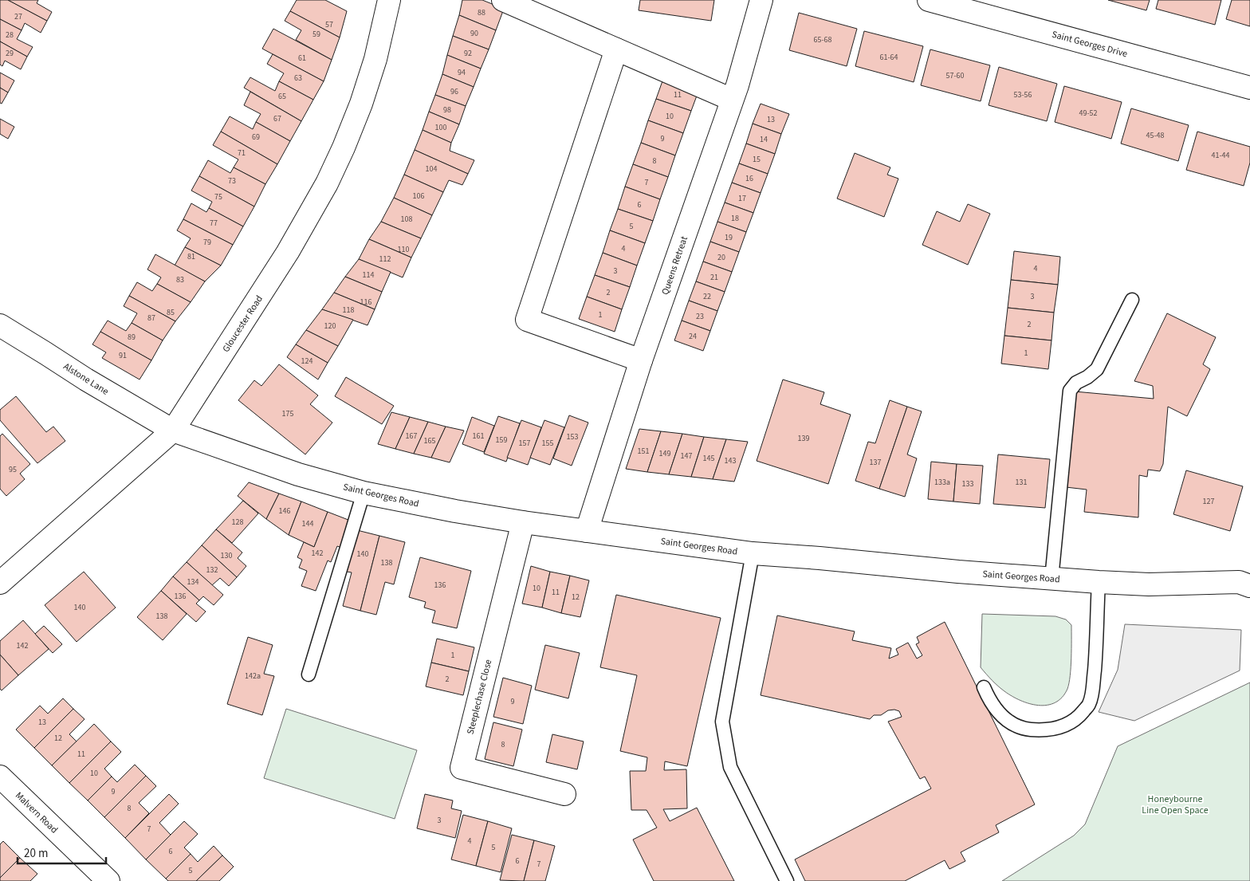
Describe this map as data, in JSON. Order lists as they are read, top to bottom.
{
  "streets": {
    "street": [
      "Saint Georges Drive",
      "Queens Retreat",
      "Gloucester Road",
      "Alstone Lane",
      "Saint Georges Road",
      "Steeplechase Close",
      "Malvern Road"
    ]
  },
  "crossings": [
    ["Queens Retreat", "Saint Georges Road"],
    ["Gloucester Road", "Alstone Lane"],
    ["Gloucester Road", "Saint Georges Road"],
    ["Alstone Lane", "Saint Georges Road"],
    ["Saint Georges Road", "Steeplechase Close"]
  ],
  "parks": ["Honeybourne Line Open Space"],
  "house_numbers": [
    "88",
    "27",
    "57",
    "90",
    "59",
    "28",
    "65-68",
    "29",
    "92",
    "61-64",
    "61",
    "94",
    "57-60",
    "63",
    "96",
    "11",
    "53-56",
    "65",
    "98",
    "49-52",
    "10",
    "67",
    "13",
    "100",
    "45-48",
    "69",
    "9",
    "14",
    "71",
    "41-44",
    "15",
    "8",
    "104",
    "16",
    "73",
    "7",
    "106",
    "75",
    "17",
    "6",
    "18",
    "108",
    "77",
    "5",
    "19",
    "79",
    "4",
    "110",
    "81",
    "20",
    "112",
    "4",
    "3",
    "114",
    "21",
    "83",
    "2",
    "22",
    "3",
    "116",
    "118",
    "85",
    "1",
    "23",
    "87",
    "2",
    "120",
    "24",
    "89",
    "1",
    "91",
    "124",
    "175",
    "167",
    "161",
    "153",
    "139",
    "159",
    "165",
    "157",
    "155",
    "151",
    "149",
    "147",
    "145",
    "143",
    "137",
    "95",
    "133a",
    "131",
    "133",
    "127",
    "146",
    "128",
    "144",
    "142",
    "140",
    "130",
    "138",
    "132",
    "134",
    "136",
    "10",
    "11",
    "136",
    "12",
    "140",
    "138",
    "142",
    "1",
    "142a",
    "2",
    "9",
    "13",
    "12",
    "8",
    "11",
    "10",
    "9",
    "8",
    "3",
    "7",
    "4",
    "5",
    "6",
    "6",
    "7",
    "5"
  ],
  "scale_bar": "20 m"
}
